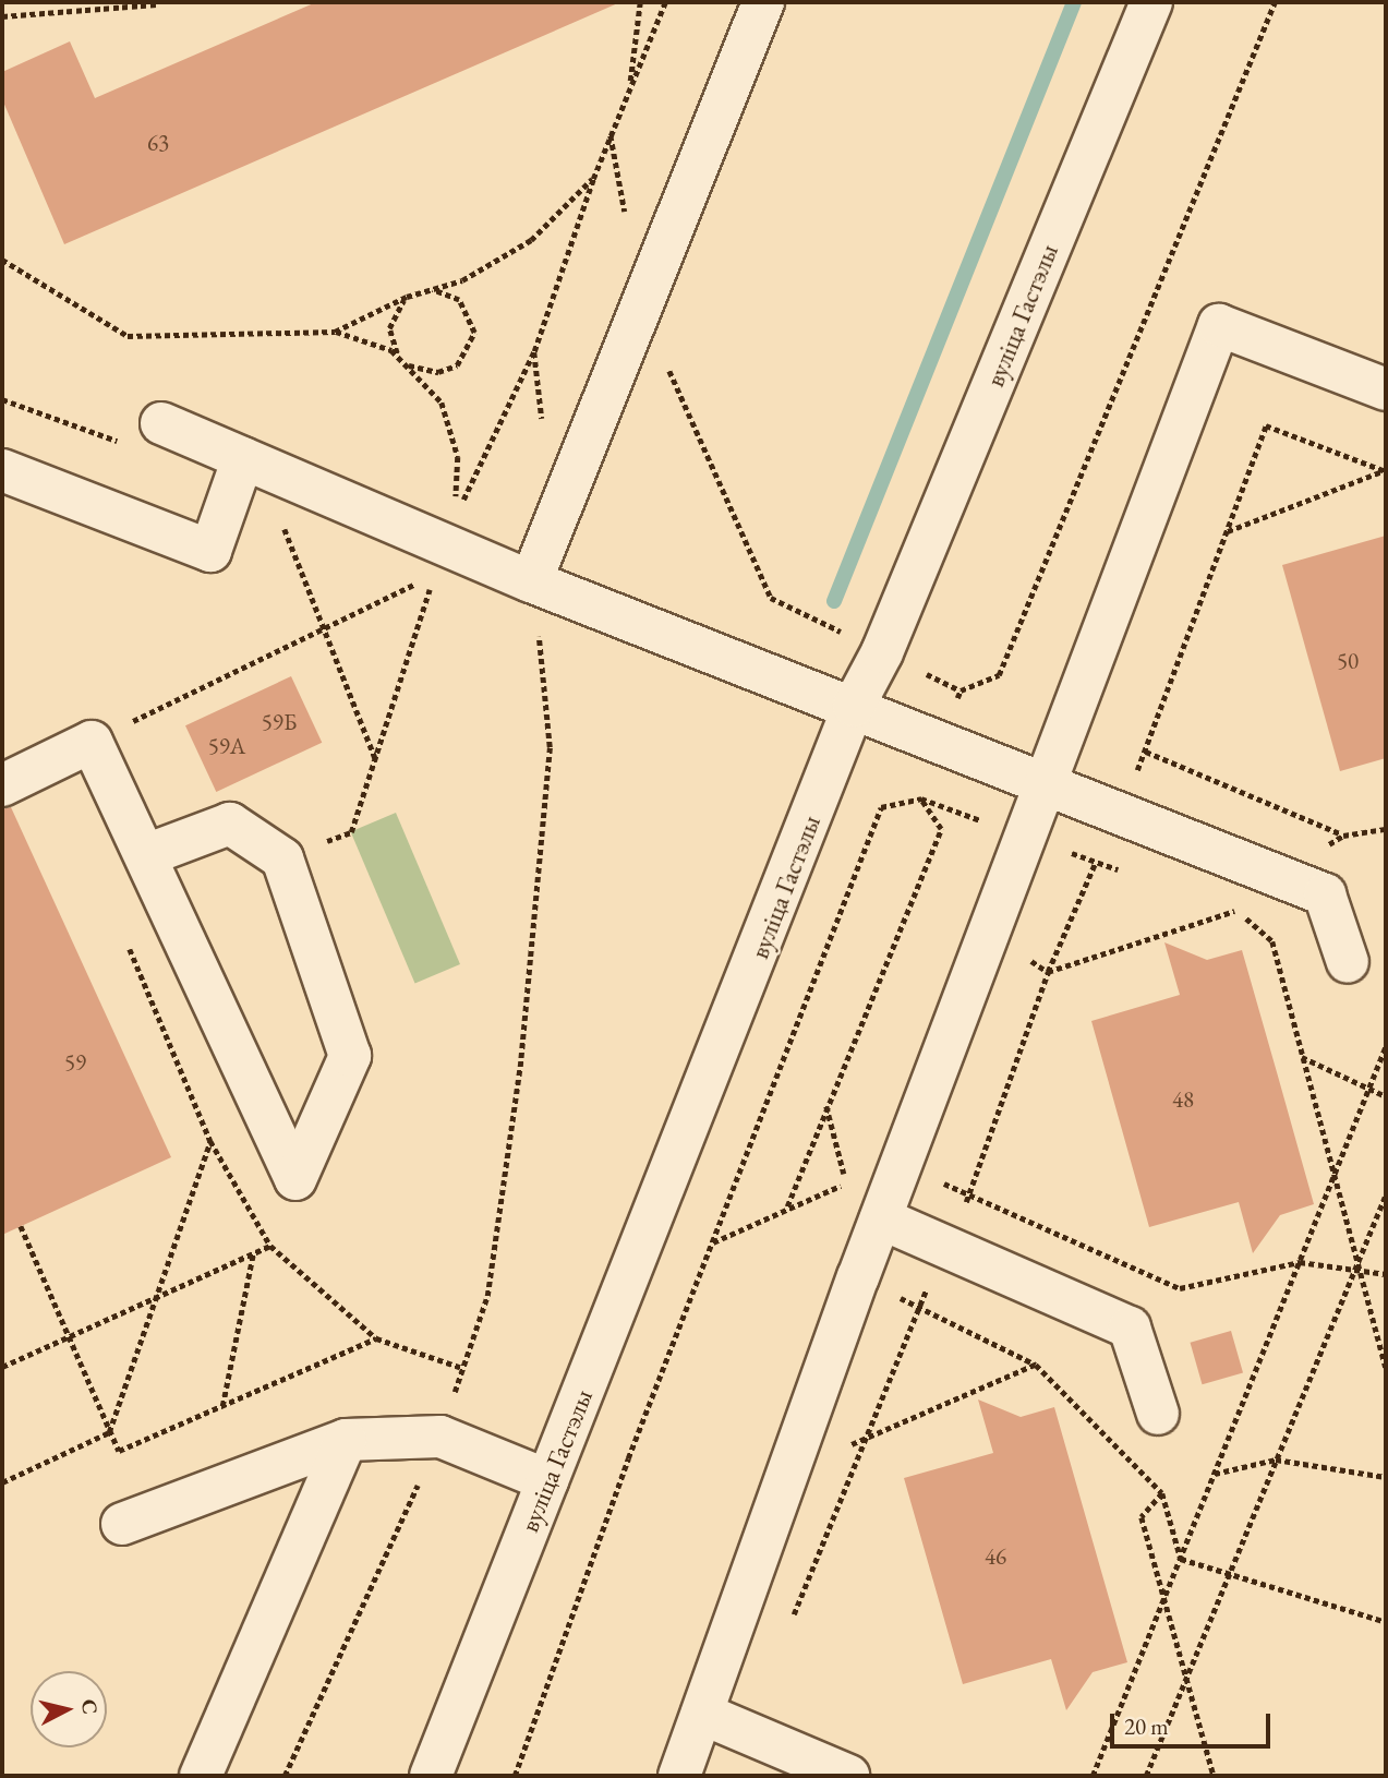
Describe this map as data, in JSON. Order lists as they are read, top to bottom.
{
  "streets": {
    "street": ["вуліца Гастэлы"]
  },
  "house_numbers": [
    "63",
    "50",
    "59Б",
    "59А",
    "59",
    "48",
    "46"
  ],
  "scale_bar": "20 m",
  "north": "right"
}
